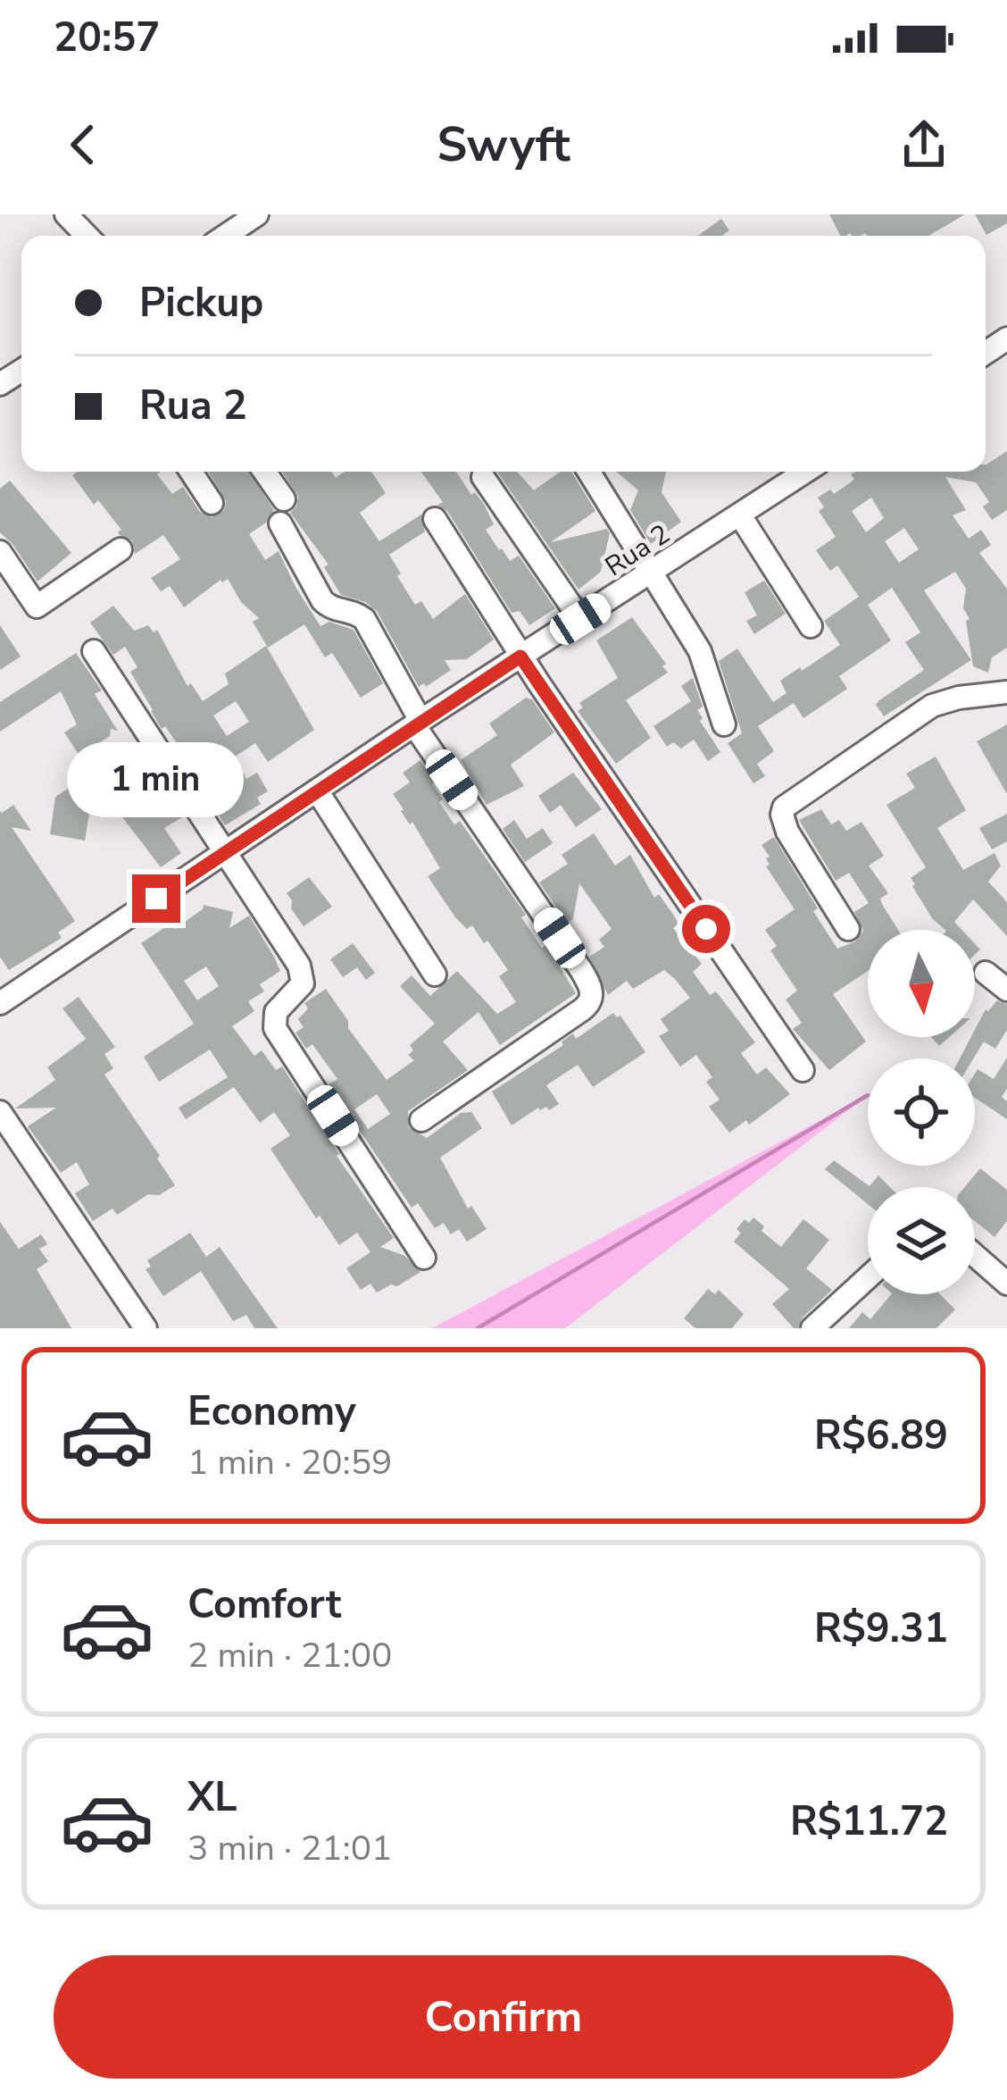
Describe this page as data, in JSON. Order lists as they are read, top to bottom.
{
  "streets": {
    "street": ["Rua 2"]
  },
  "north": "bottom",
  "page": {
    "status": "20:57",
    "header": "Swyft",
    "banner": ["Pickup", "Rua 2"],
    "bubble": "1 min",
    "list": [
      {
        "name": "Economy",
        "note": "1 min · 20:59",
        "value": "R$6.89"
      },
      {
        "name": "Comfort",
        "note": "2 min · 21:00",
        "value": "R$9.31"
      },
      {
        "name": "XL",
        "note": "3 min · 21:01",
        "value": "R$11.72"
      }
    ],
    "buttons": "Confirm"
  }
}
